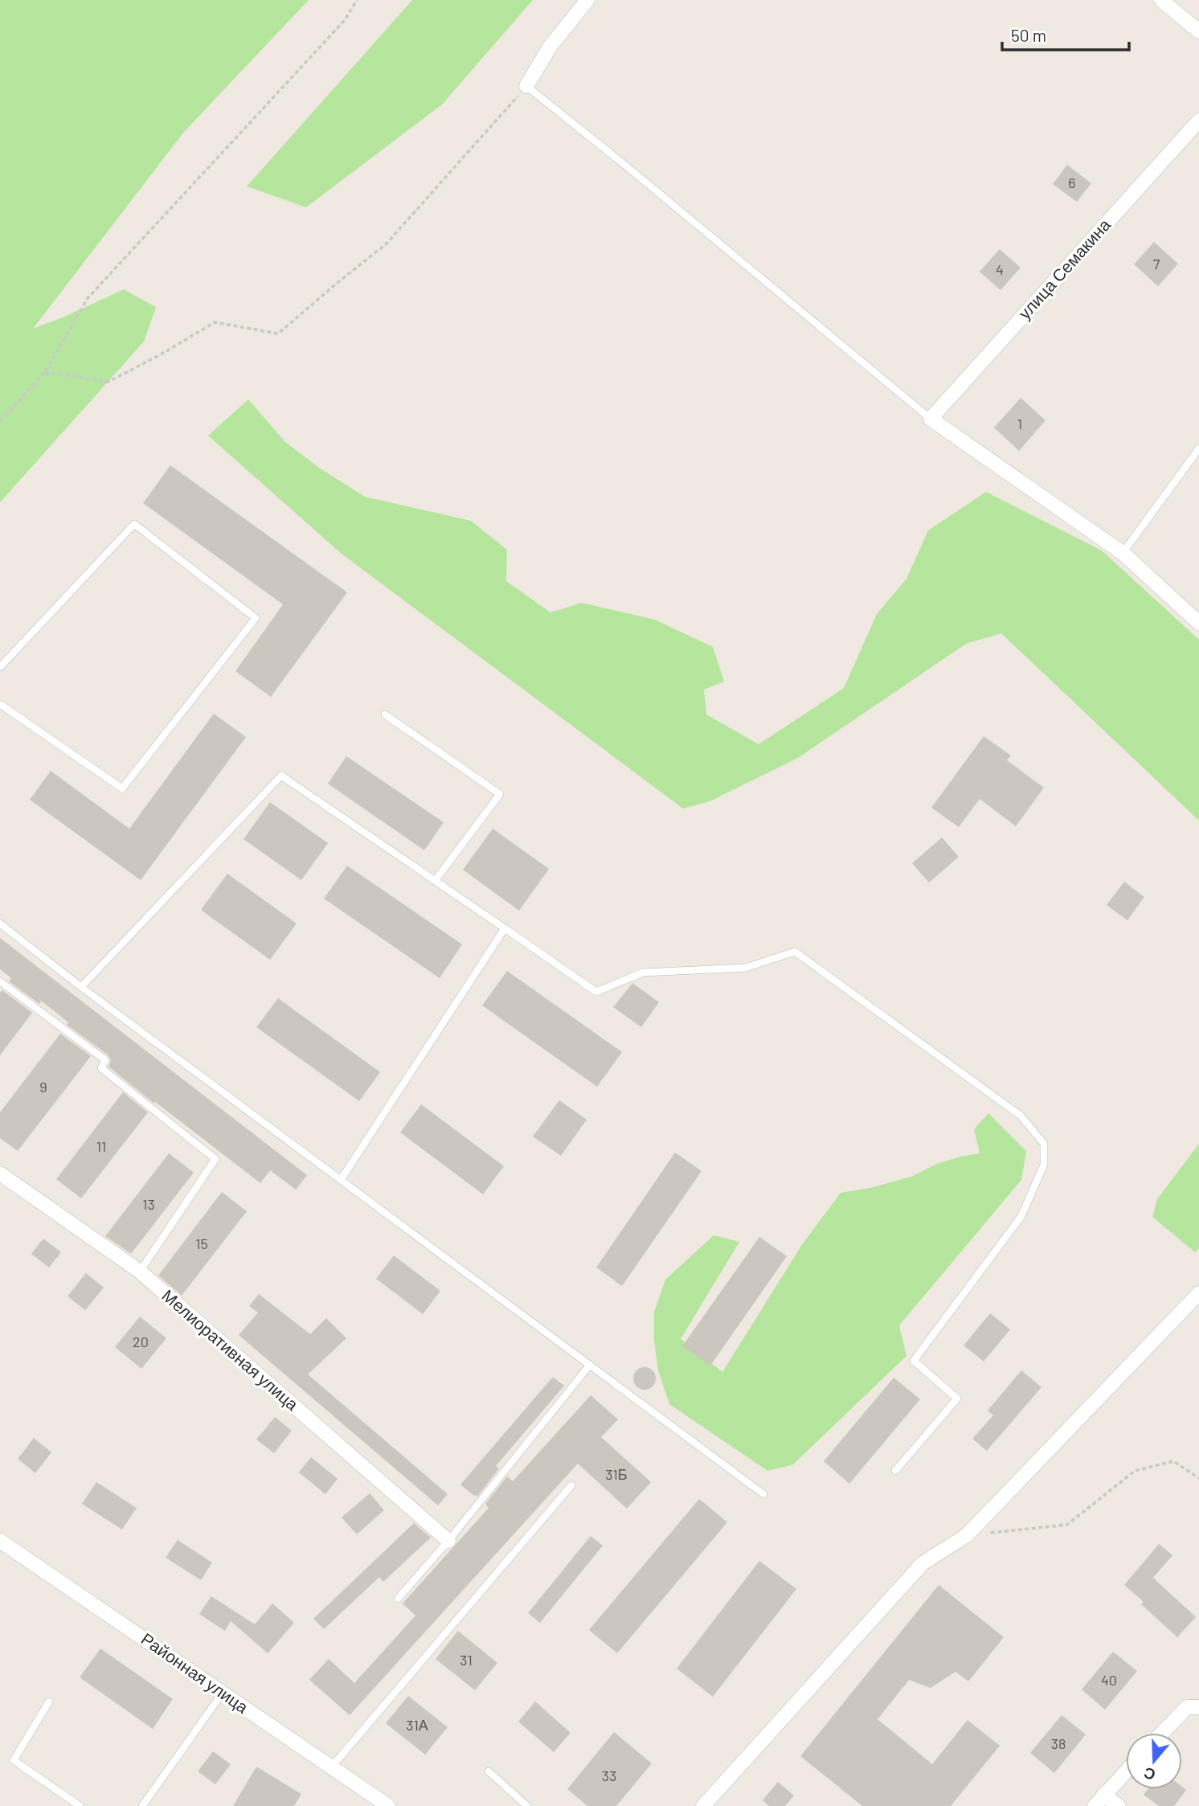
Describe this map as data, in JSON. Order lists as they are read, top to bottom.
{
  "streets": {
    "street": ["улица Семакина", "Мелиоративная улица", "Районная улица"]
  },
  "house_numbers": [
    "6",
    "7",
    "4",
    "1",
    "9",
    "11",
    "13",
    "15",
    "20",
    "31Б",
    "31",
    "40",
    "31А",
    "38",
    "33"
  ],
  "scale_bar": "50 m",
  "north": "bottom"
}
